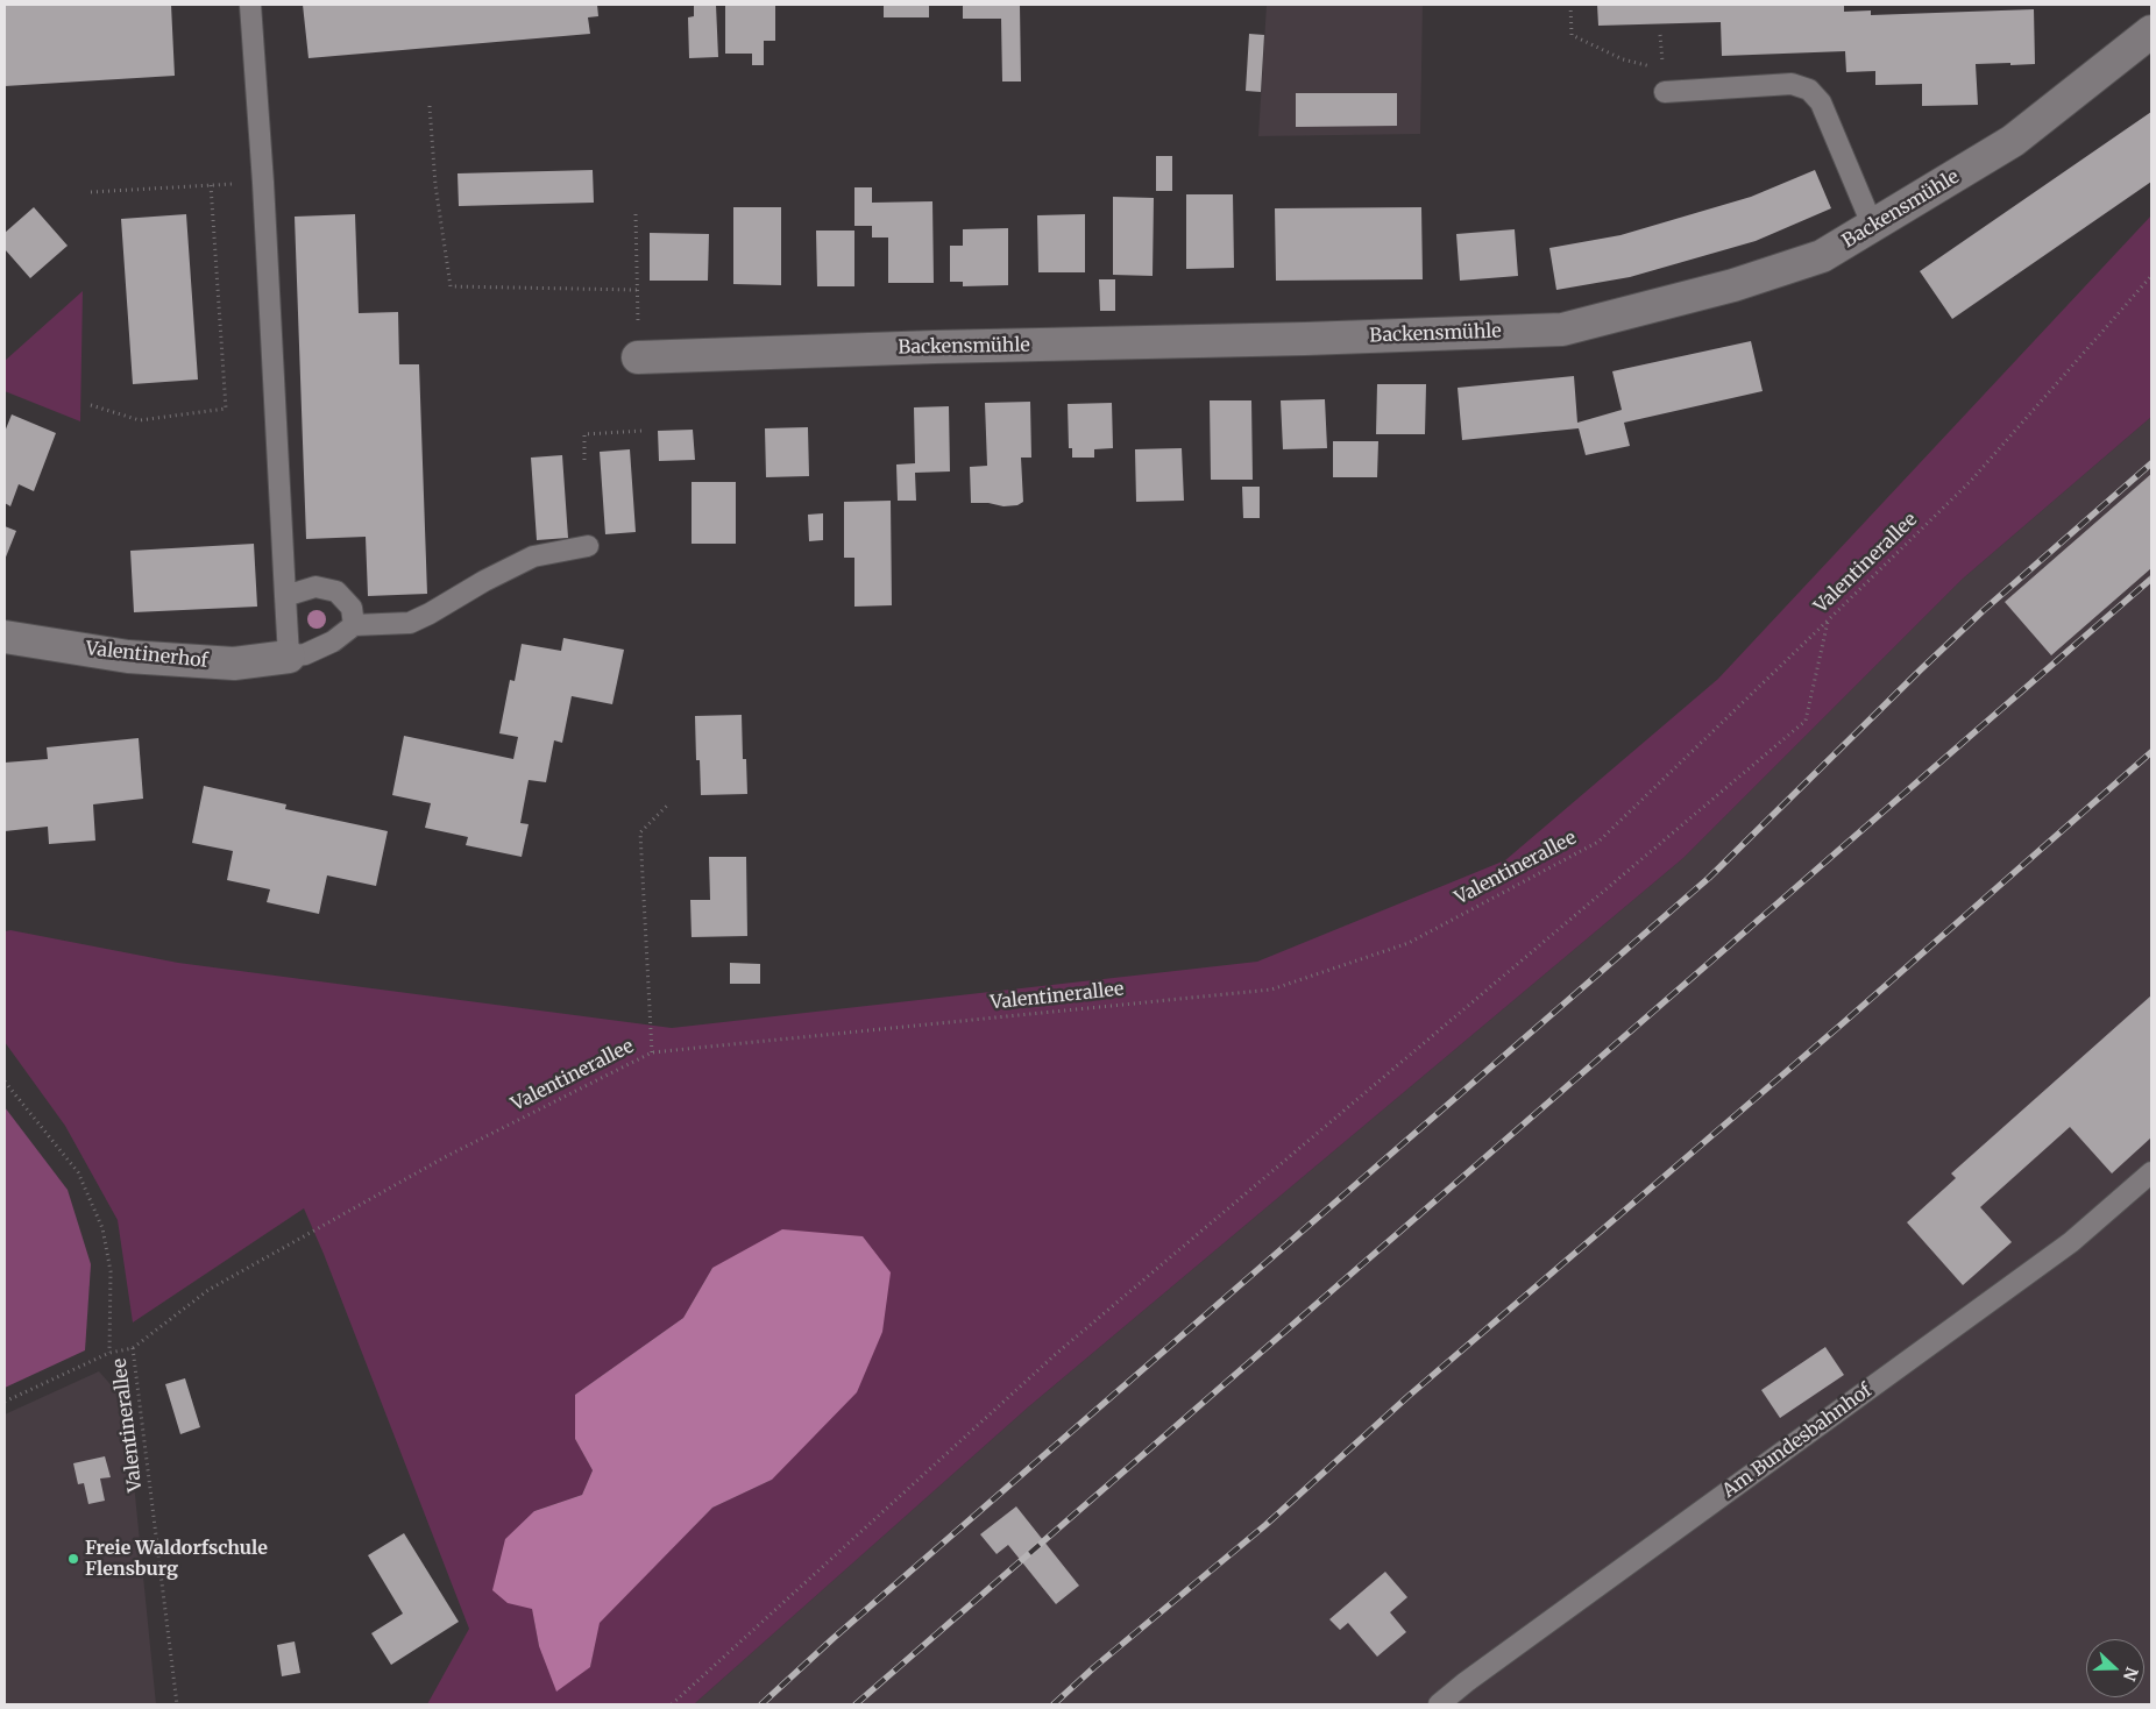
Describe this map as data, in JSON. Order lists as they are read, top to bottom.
{
  "streets": {
    "street": ["Backensmühle", "Valentinerhof"],
    "lane": ["Am Bundesbahnhof"],
    "path": ["Valentinerallee"]
  },
  "places": ["Freie Waldorfschule Flensburg"],
  "north": "right"
}
